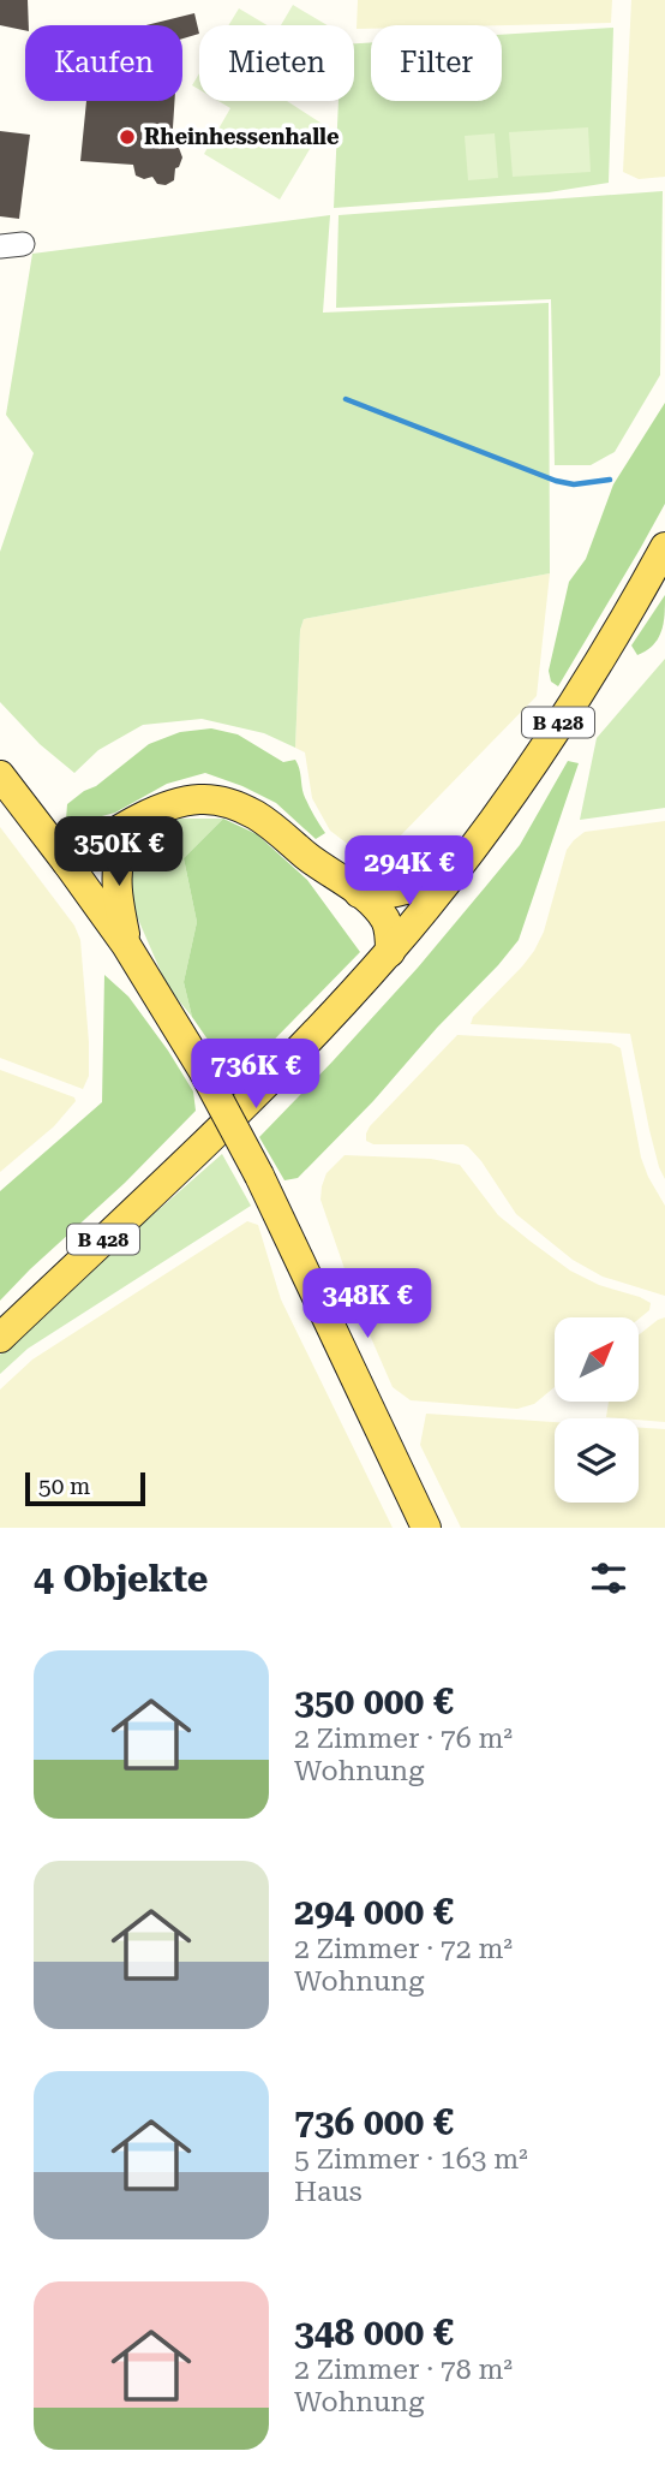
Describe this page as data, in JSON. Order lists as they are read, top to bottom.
{
  "streets": {
    "main road": ["B 428"]
  },
  "places": ["Rheinhessenhalle"],
  "scale_bar": "50 m",
  "north": "top right",
  "page": {
    "chip": ["Kaufen", "Mieten", "Filter"],
    "price": [
      "350K €",
      "294K €",
      "736K €",
      "348K €"
    ],
    "scale": "50 m",
    "heading": "4 Objekte",
    "list": [
      {
        "name": "350 000 €",
        "note": "2 Zimmer · 76 m² · Wohnung"
      },
      {
        "name": "294 000 €",
        "note": "2 Zimmer · 72 m² · Wohnung"
      },
      {
        "name": "736 000 €",
        "note": "5 Zimmer · 163 m² · Haus"
      },
      {
        "name": "348 000 €",
        "note": "2 Zimmer · 78 m² · Wohnung"
      }
    ]
  }
}
